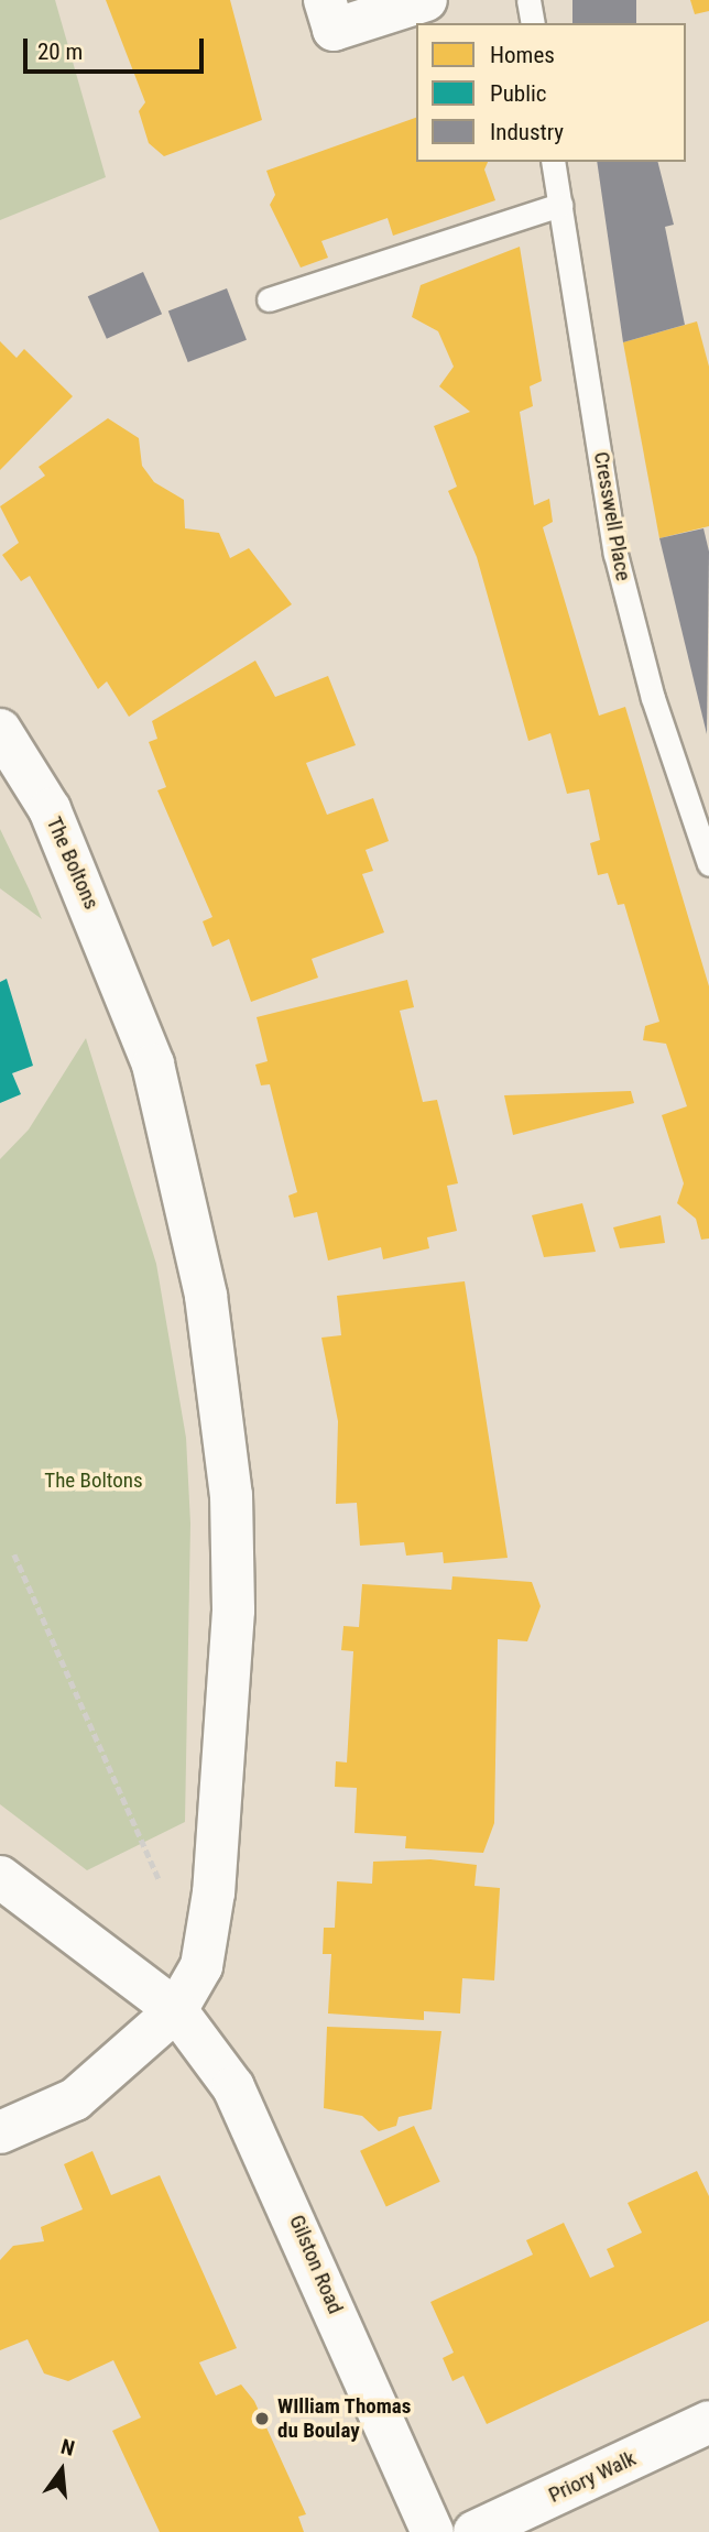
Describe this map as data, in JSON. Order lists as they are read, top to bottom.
{
  "streets": {
    "street": ["The Boltons", "Gilston Road", "Priory Walk"],
    "lane": ["Cresswell Place"]
  },
  "crossings": [
    ["The Boltons", "Gilston Road"]
  ],
  "parks": ["The Boltons"],
  "places": ["WIlliam Thomas du Boulay"],
  "legend": ["Homes", "Public", "Industry"],
  "scale_bar": "20 m",
  "north": "top"
}
